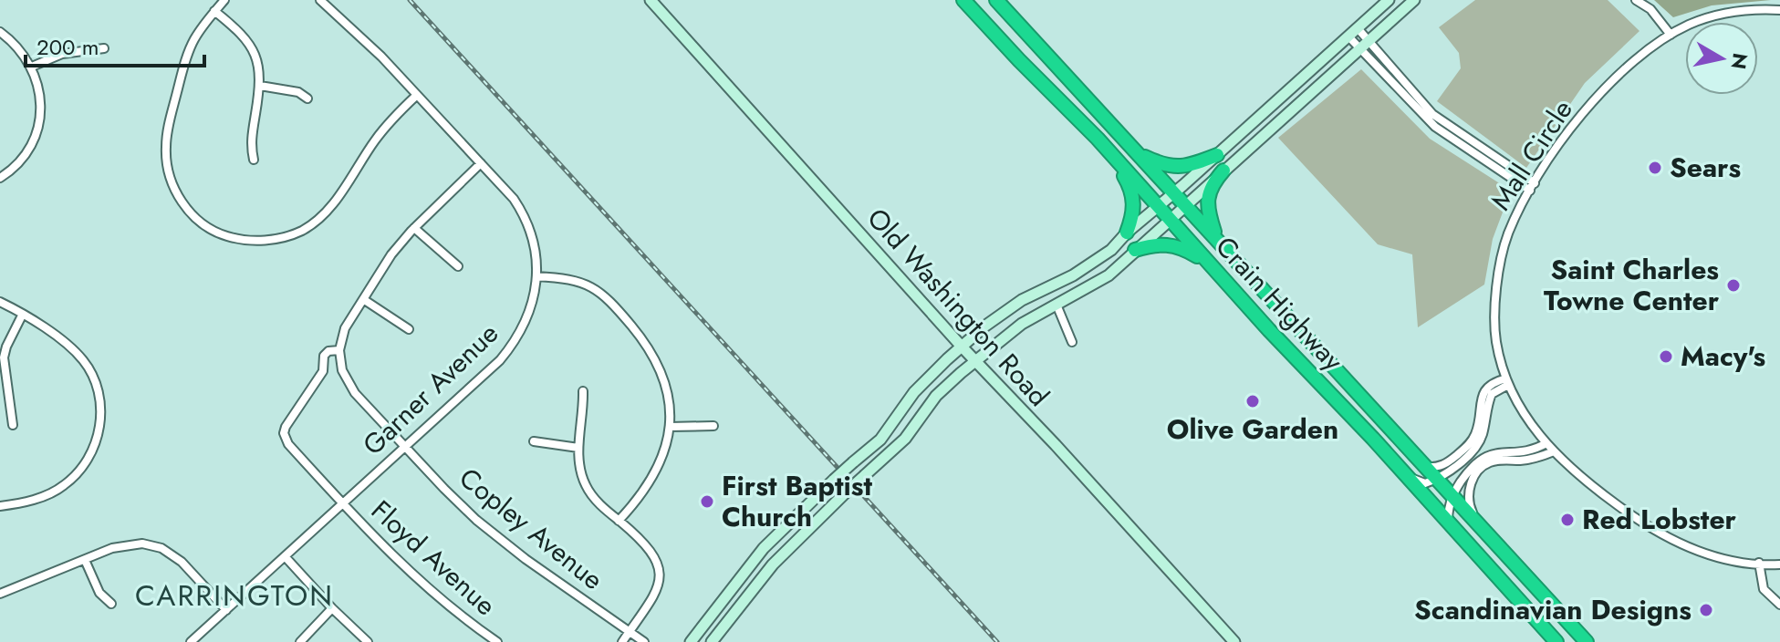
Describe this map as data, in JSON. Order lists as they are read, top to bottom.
{
  "streets": {
    "highway": ["Crain Highway"],
    "main road": ["Old Washington Road"],
    "street": [
      "Mall Circle",
      "Garner Avenue",
      "Copley Avenue",
      "Floyd Avenue"
    ]
  },
  "crossings": [
    ["Garner Avenue", "Copley Avenue"],
    ["Garner Avenue", "Floyd Avenue"],
    ["Copley Avenue", "Floyd Avenue"]
  ],
  "districts": ["CARRINGTON"],
  "places": [
    "Sears",
    "Saint Charles Towne Center",
    "Macy's",
    "Olive Garden",
    "First Baptist Church",
    "Red Lobster",
    "Scandinavian Designs"
  ],
  "scale_bar": "200 m",
  "north": "right"
}
